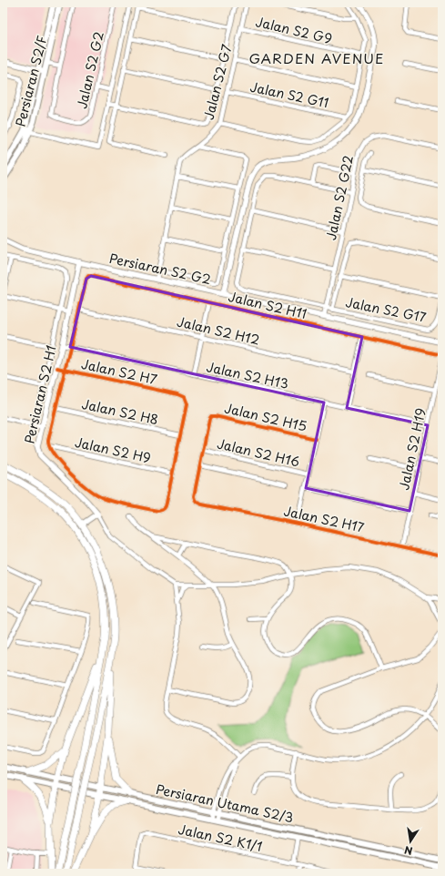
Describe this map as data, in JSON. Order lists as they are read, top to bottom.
{
  "streets": {
    "main road": ["Persiaran S2/F", "Persiaran Utama S2/3"],
    "street": [
      "Jalan S2 G9",
      "Jalan S2 G2",
      "Jalan S2 G7",
      "Jalan S2 G11",
      "Jalan S2 G22",
      "Persiaran S2 G2",
      "Jalan S2 H11",
      "Jalan S2 G17",
      "Jalan S2 H12",
      "Jalan S2 H7",
      "Jalan S2 H13",
      "Persiaran S2 H1",
      "Jalan S2 H8",
      "Jalan S2 H15",
      "Jalan S2 H19",
      "Jalan S2 H9",
      "Jalan S2 H16",
      "Jalan S2 H17",
      "Jalan S2 K1/1"
    ]
  },
  "crossings": [
    ["Jalan S2 G9", "Jalan S2 G7"],
    ["Jalan S2 G7", "Jalan S2 G11"],
    ["Jalan S2 G7", "Persiaran S2 G2"],
    ["Jalan S2 G22", "Persiaran S2 G2"],
    ["Jalan S2 G22", "Jalan S2 G17"],
    ["Persiaran S2 G2", "Persiaran S2 H1"],
    ["Jalan S2 H11", "Jalan S2 H12"],
    ["Jalan S2 H11", "Jalan S2 H19"],
    ["Jalan S2 H7", "Persiaran S2 H1"],
    ["Jalan S2 H7", "Jalan S2 H8"],
    ["Jalan S2 H13", "Persiaran S2 H1"],
    ["Jalan S2 H13", "Jalan S2 H19"],
    ["Jalan S2 H15", "Jalan S2 H16"],
    ["Jalan S2 H19", "Jalan S2 H17"]
  ],
  "districts": ["GARDEN AVENUE"],
  "north": "bottom"
}
